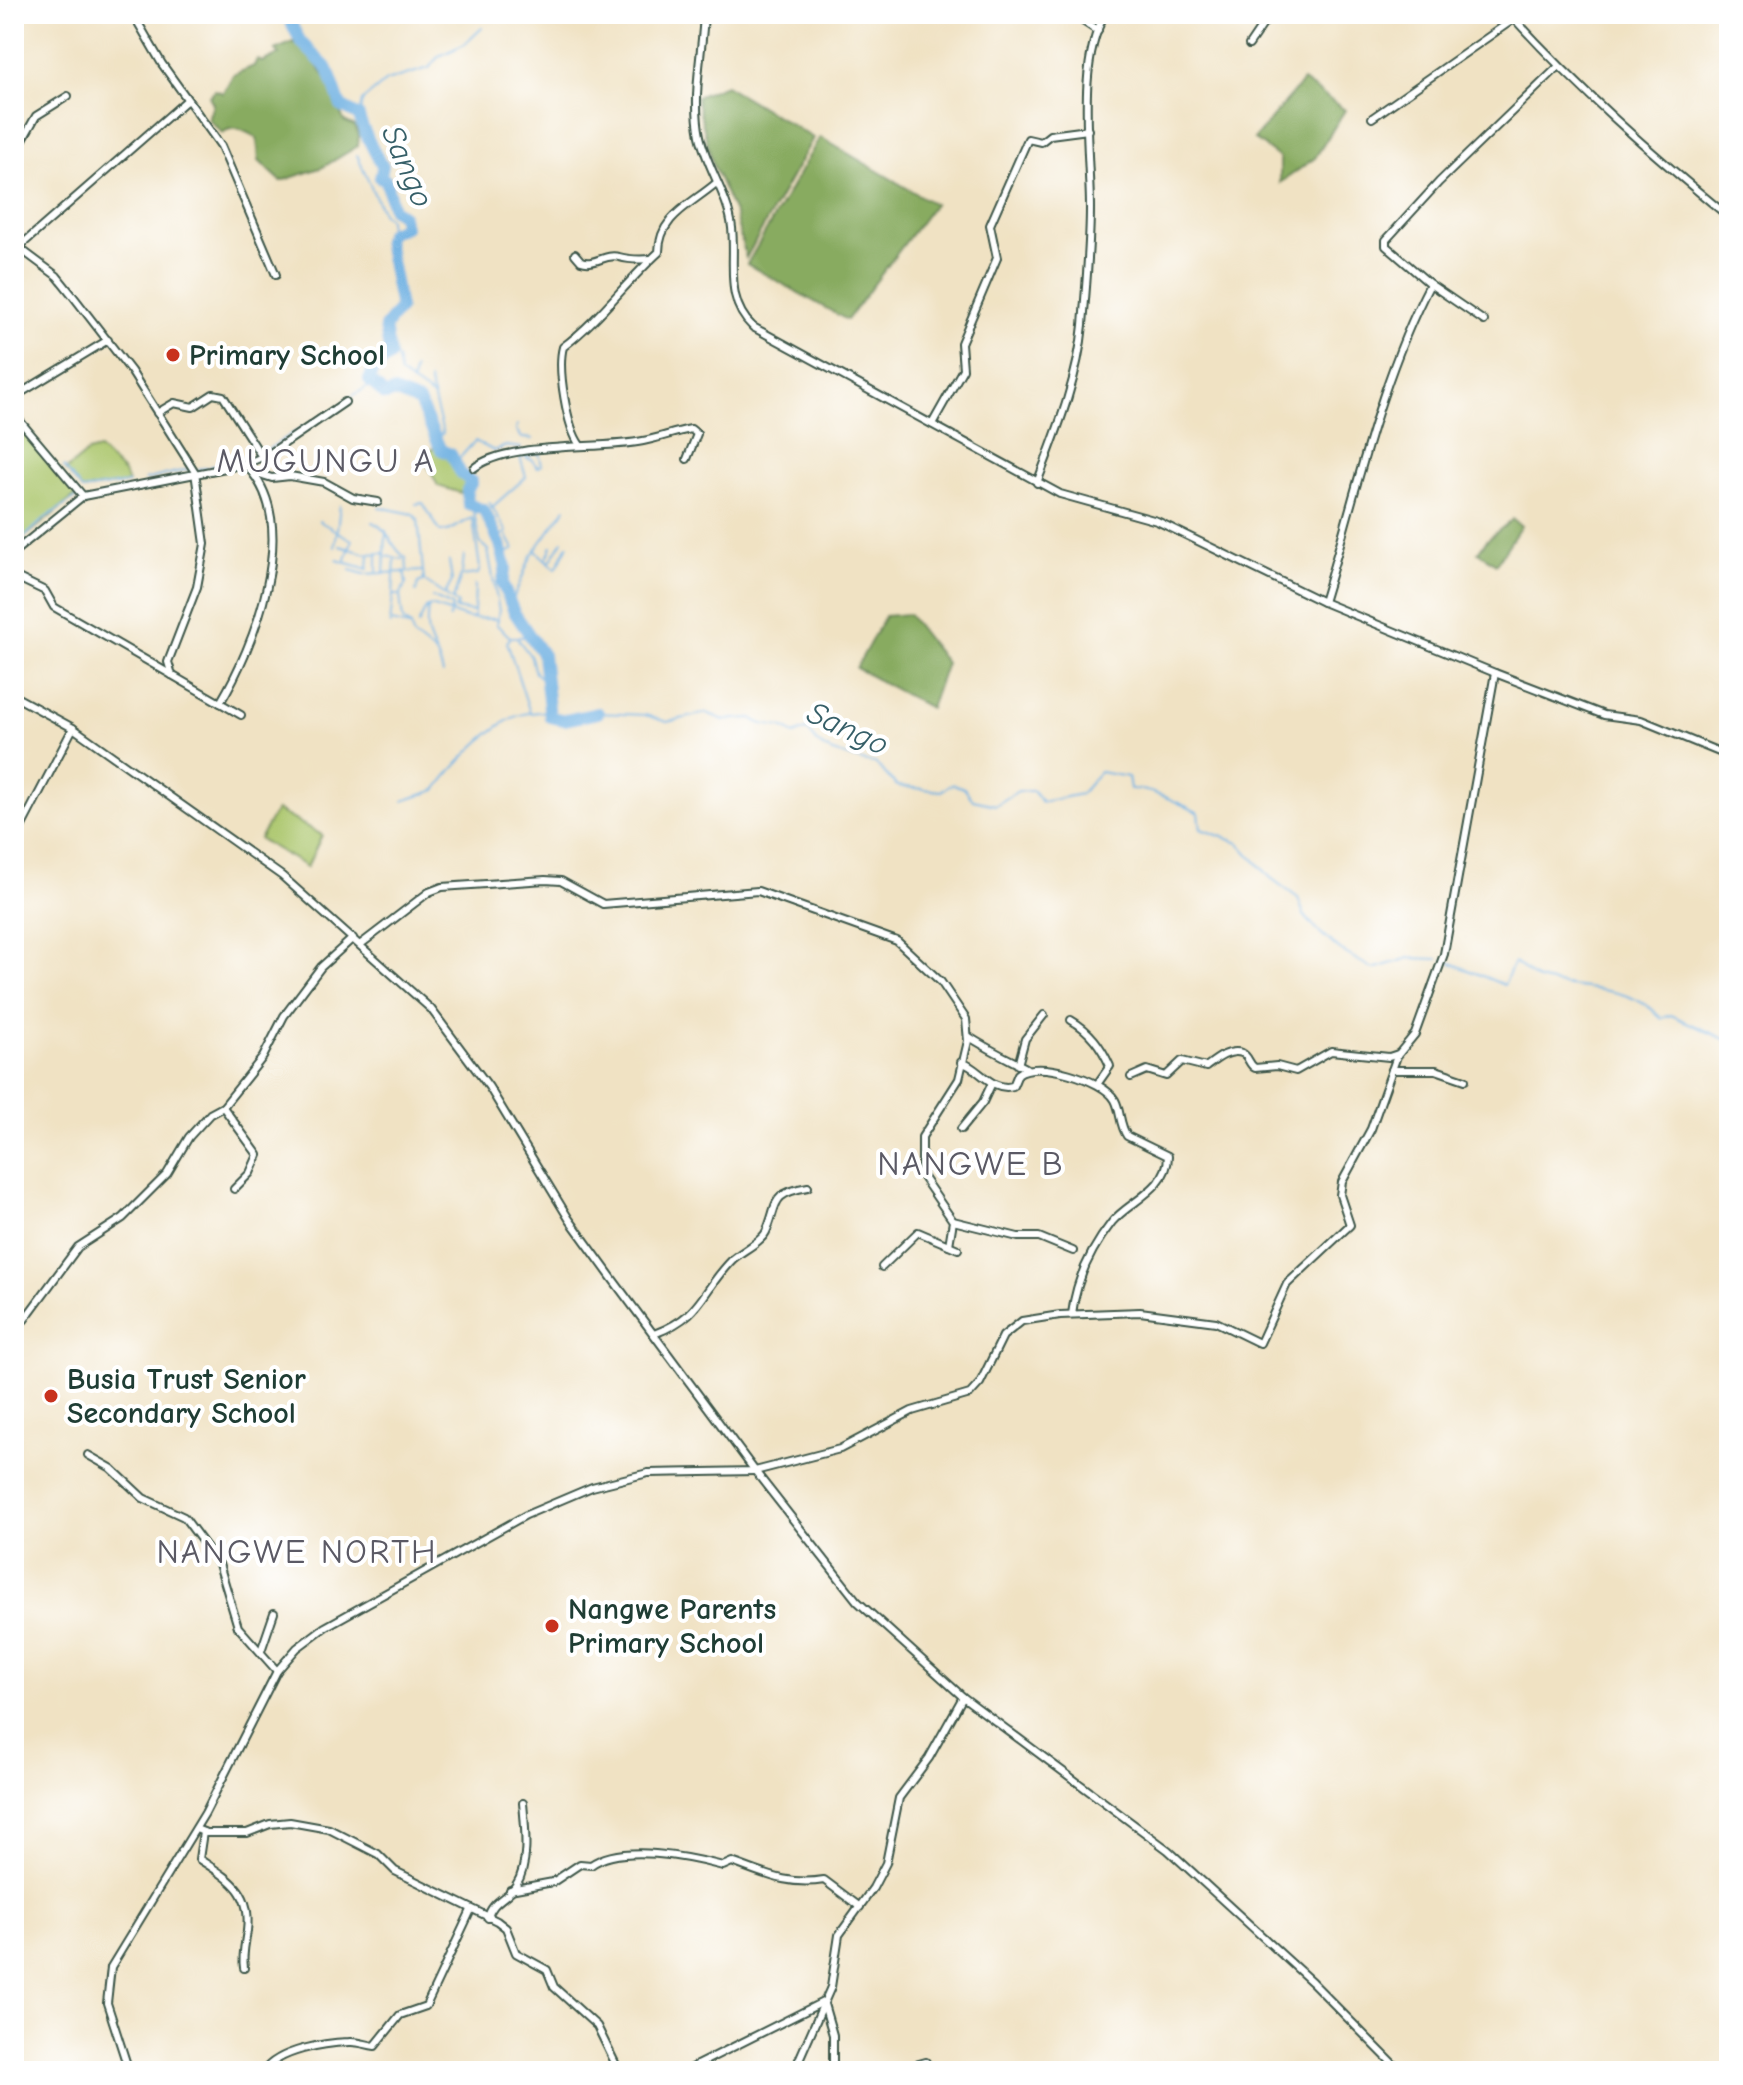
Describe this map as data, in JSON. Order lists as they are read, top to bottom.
{
  "districts": ["MUGUNGU A", "NANGWE B", "NANGWE NORTH"],
  "water": ["Sango"],
  "places": ["Primary School", "Busia Trust Senior Secondary School", "Nangwe Parents Primary School"]
}
